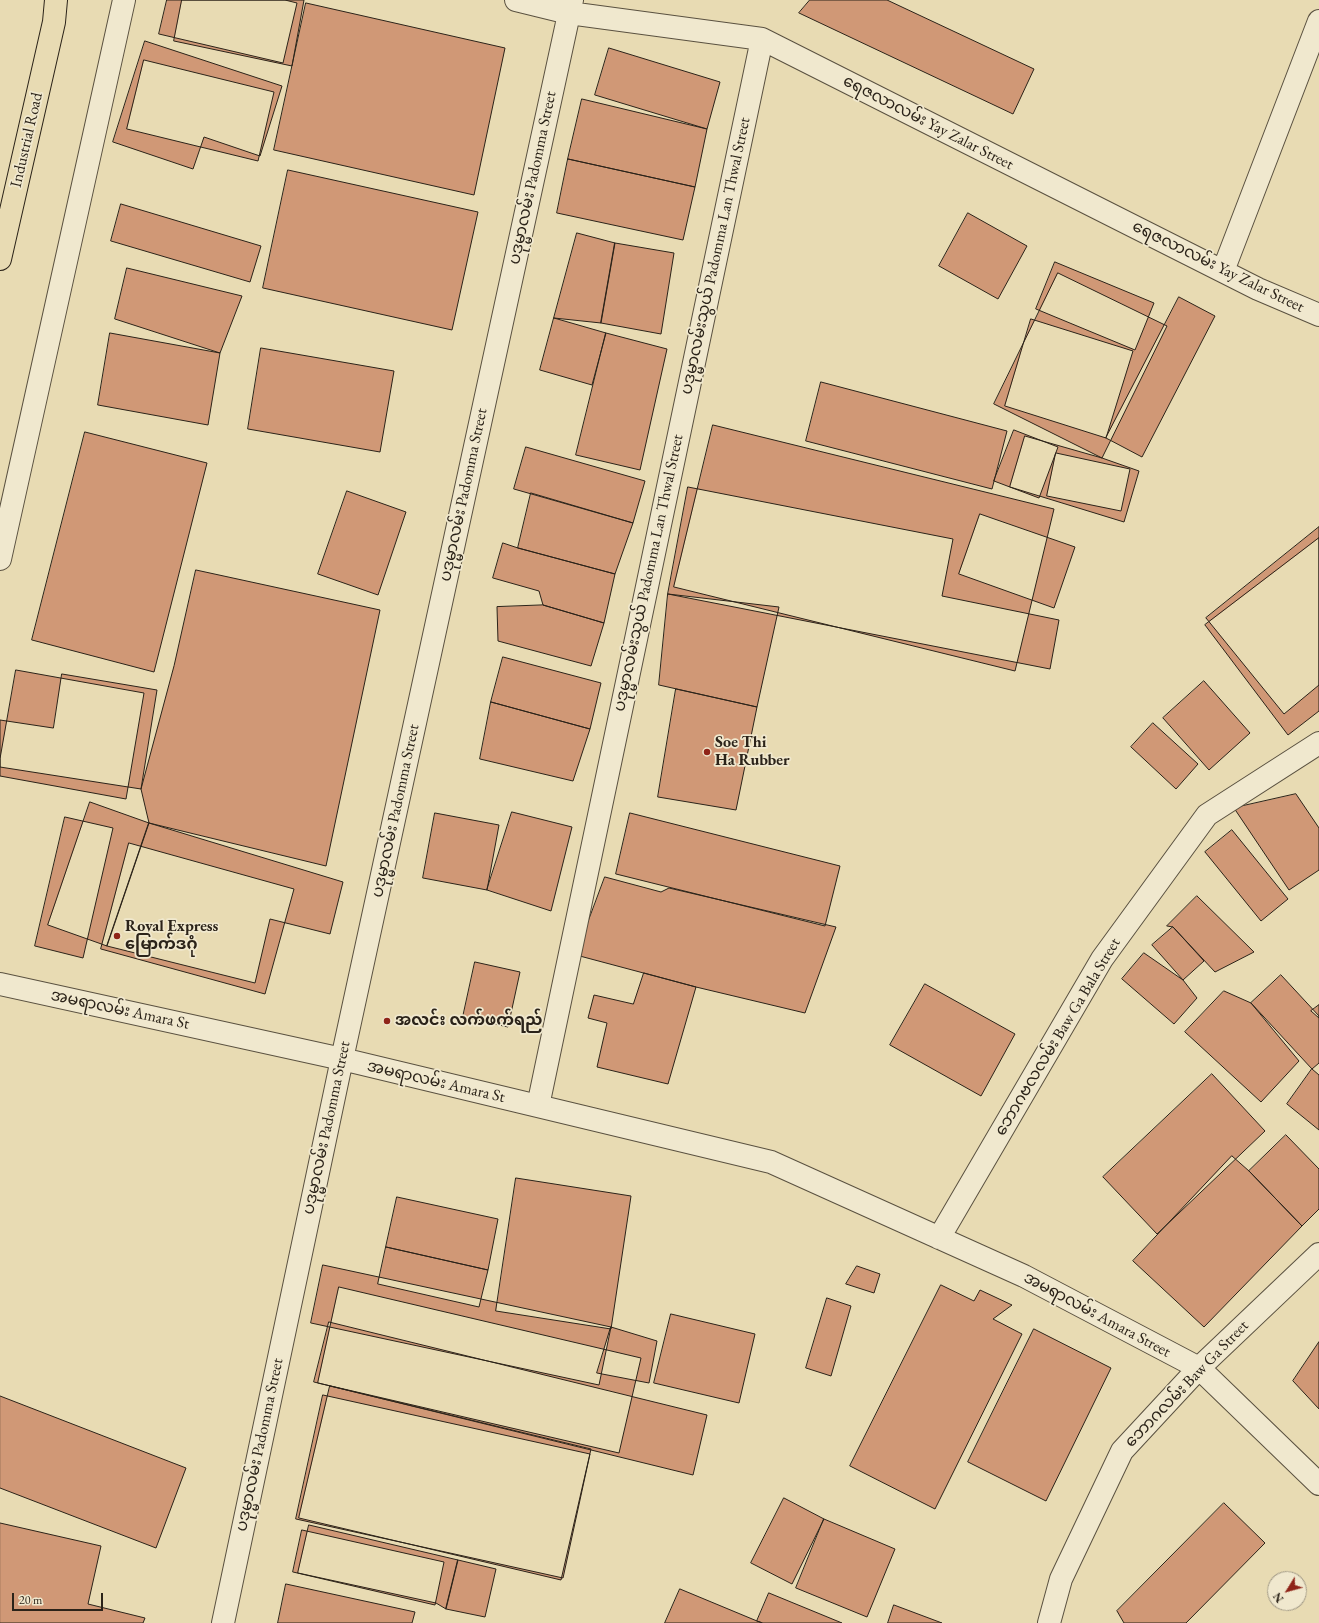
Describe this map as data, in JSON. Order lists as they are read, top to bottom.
{
  "streets": {
    "main road": ["Industrial Road"],
    "street": [
      "ရေဇလာလမ်း Yay Zalar Street",
      "ပဒုမ္မာလမ်း Padomma Street",
      "ပဒုမ္မာလမ်းသွယ် Padomma Lan Thwal Street",
      "အမရာလမ်း Amara St",
      "ဘောဂဗလလမ်း Baw Ga Bala Street",
      "အမရာလမ်း Amara Street",
      "ဘောဂလမ်း Baw Ga Street"
    ]
  },
  "crossings": [
    ["ရေဇလာလမ်း Yay Zalar Street", "ပဒုမ္မာလမ်း Padomma Street"],
    ["ရေဇလာလမ်း Yay Zalar Street", "ပဒုမ္မာလမ်းသွယ် Padomma Lan Thwal Street"],
    ["ပဒုမ္မာလမ်း Padomma Street", "အမရာလမ်း Amara St"],
    ["ပဒုမ္မာလမ်းသွယ် Padomma Lan Thwal Street", "အမရာလမ်း Amara St"],
    ["အမရာလမ်း Amara St", "အမရာလမ်း Amara Street"],
    ["ဘောဂဗလလမ်း Baw Ga Bala Street", "အမရာလမ်း Amara Street"],
    ["အမရာလမ်း Amara Street", "ဘောဂလမ်း Baw Ga Street"]
  ],
  "places": ["Soe Thi Ha Rubber", "Royal Express မြောက်ဒဂုံ", "အလင်း လက်ဖက်ရည်"],
  "scale_bar": "20 m",
  "north": "bottom left"
}
